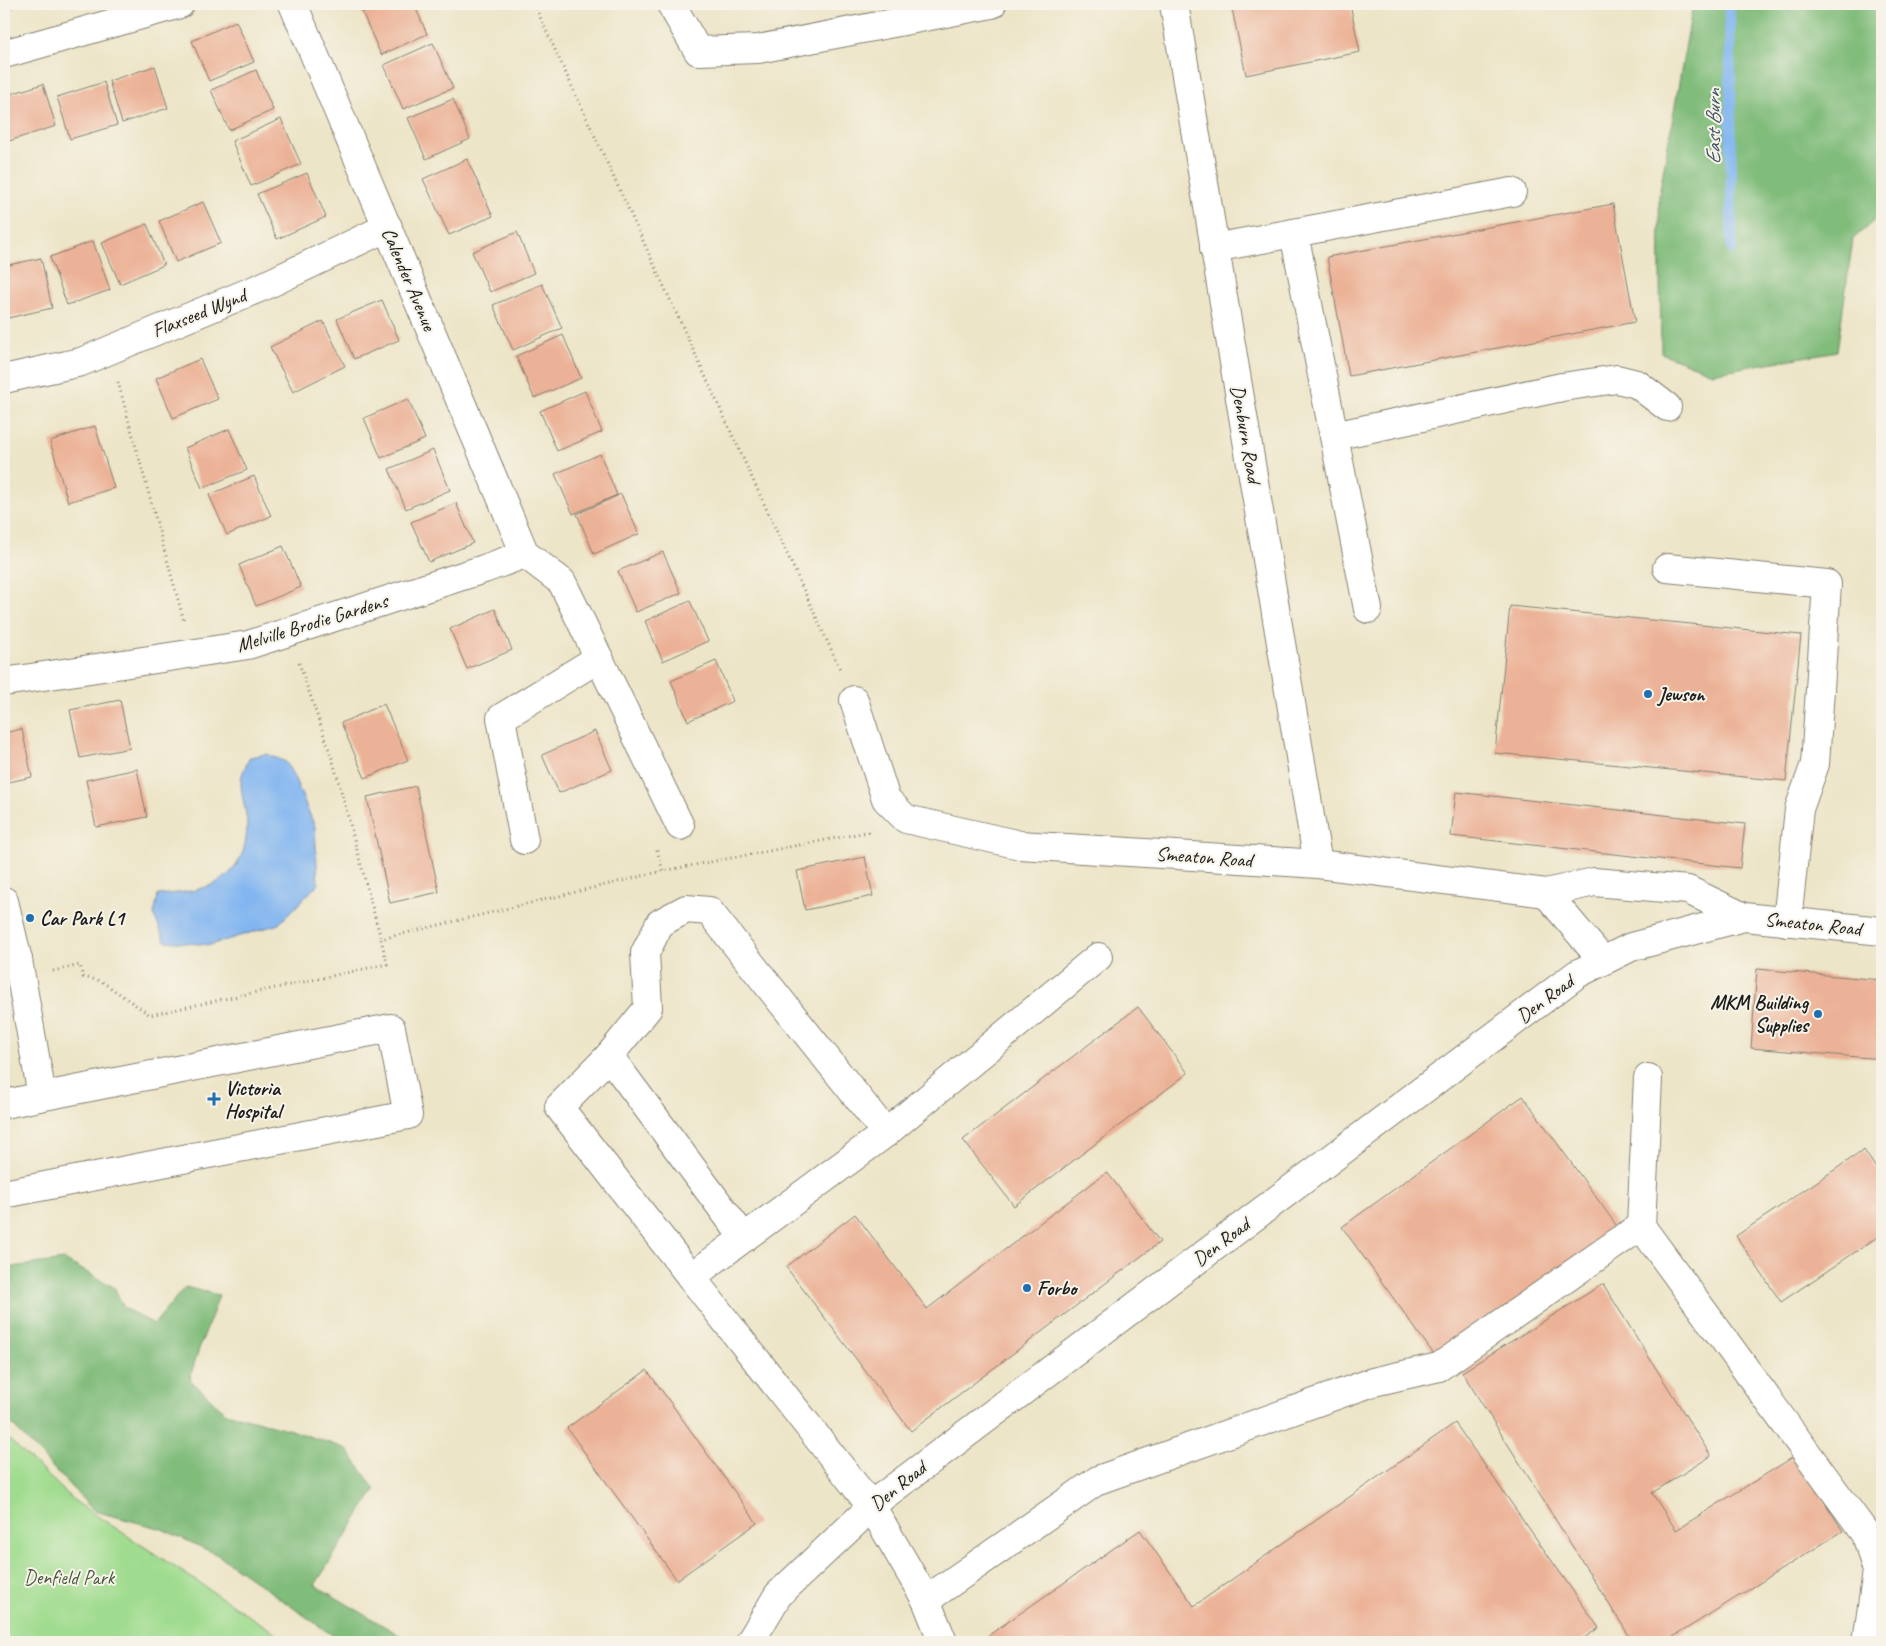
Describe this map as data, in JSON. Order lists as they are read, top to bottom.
{
  "streets": {
    "street": [
      "Calender Avenue",
      "Flaxseed Wynd",
      "Denburn Road",
      "Melville Brodie Gardens",
      "Smeaton Road",
      "Den Road"
    ]
  },
  "crossings": [
    ["Calender Avenue", "Flaxseed Wynd"],
    ["Calender Avenue", "Melville Brodie Gardens"],
    ["Denburn Road", "Smeaton Road"],
    ["Smeaton Road", "Den Road"]
  ],
  "water": ["East Burn"],
  "parks": ["Denfield Park"],
  "places": {
    "other": [
      "Jewson",
      "Car Park L1",
      "MKM Building Supplies",
      "Forbo"
    ],
    "health": ["Victoria Hospital"]
  }
}
